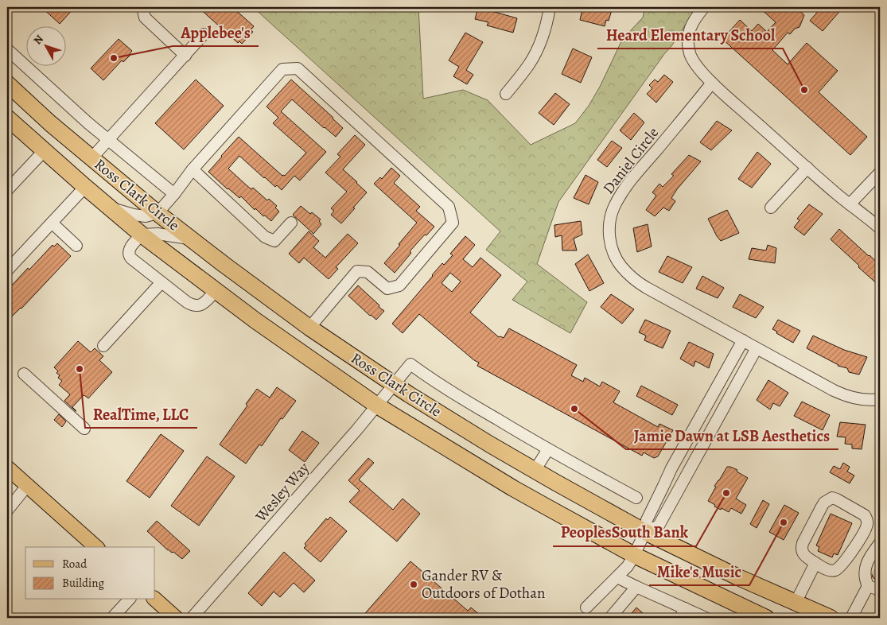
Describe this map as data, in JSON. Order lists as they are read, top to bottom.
{
  "streets": {
    "highway": ["Ross Clark Circle"],
    "street": ["Daniel Circle", "Wesley Way"]
  },
  "crossings": [
    ["Ross Clark Circle", "Wesley Way"]
  ],
  "places": [
    "Applebee's",
    "Heard Elementary School",
    "RealTime, LLC",
    "Jamie Dawn at LSB Aesthetics",
    "PeoplesSouth Bank",
    "Mike's Music",
    "Gander RV & Outdoors of Dothan"
  ],
  "legend": ["Road", "Building"],
  "north": "top left"
}
